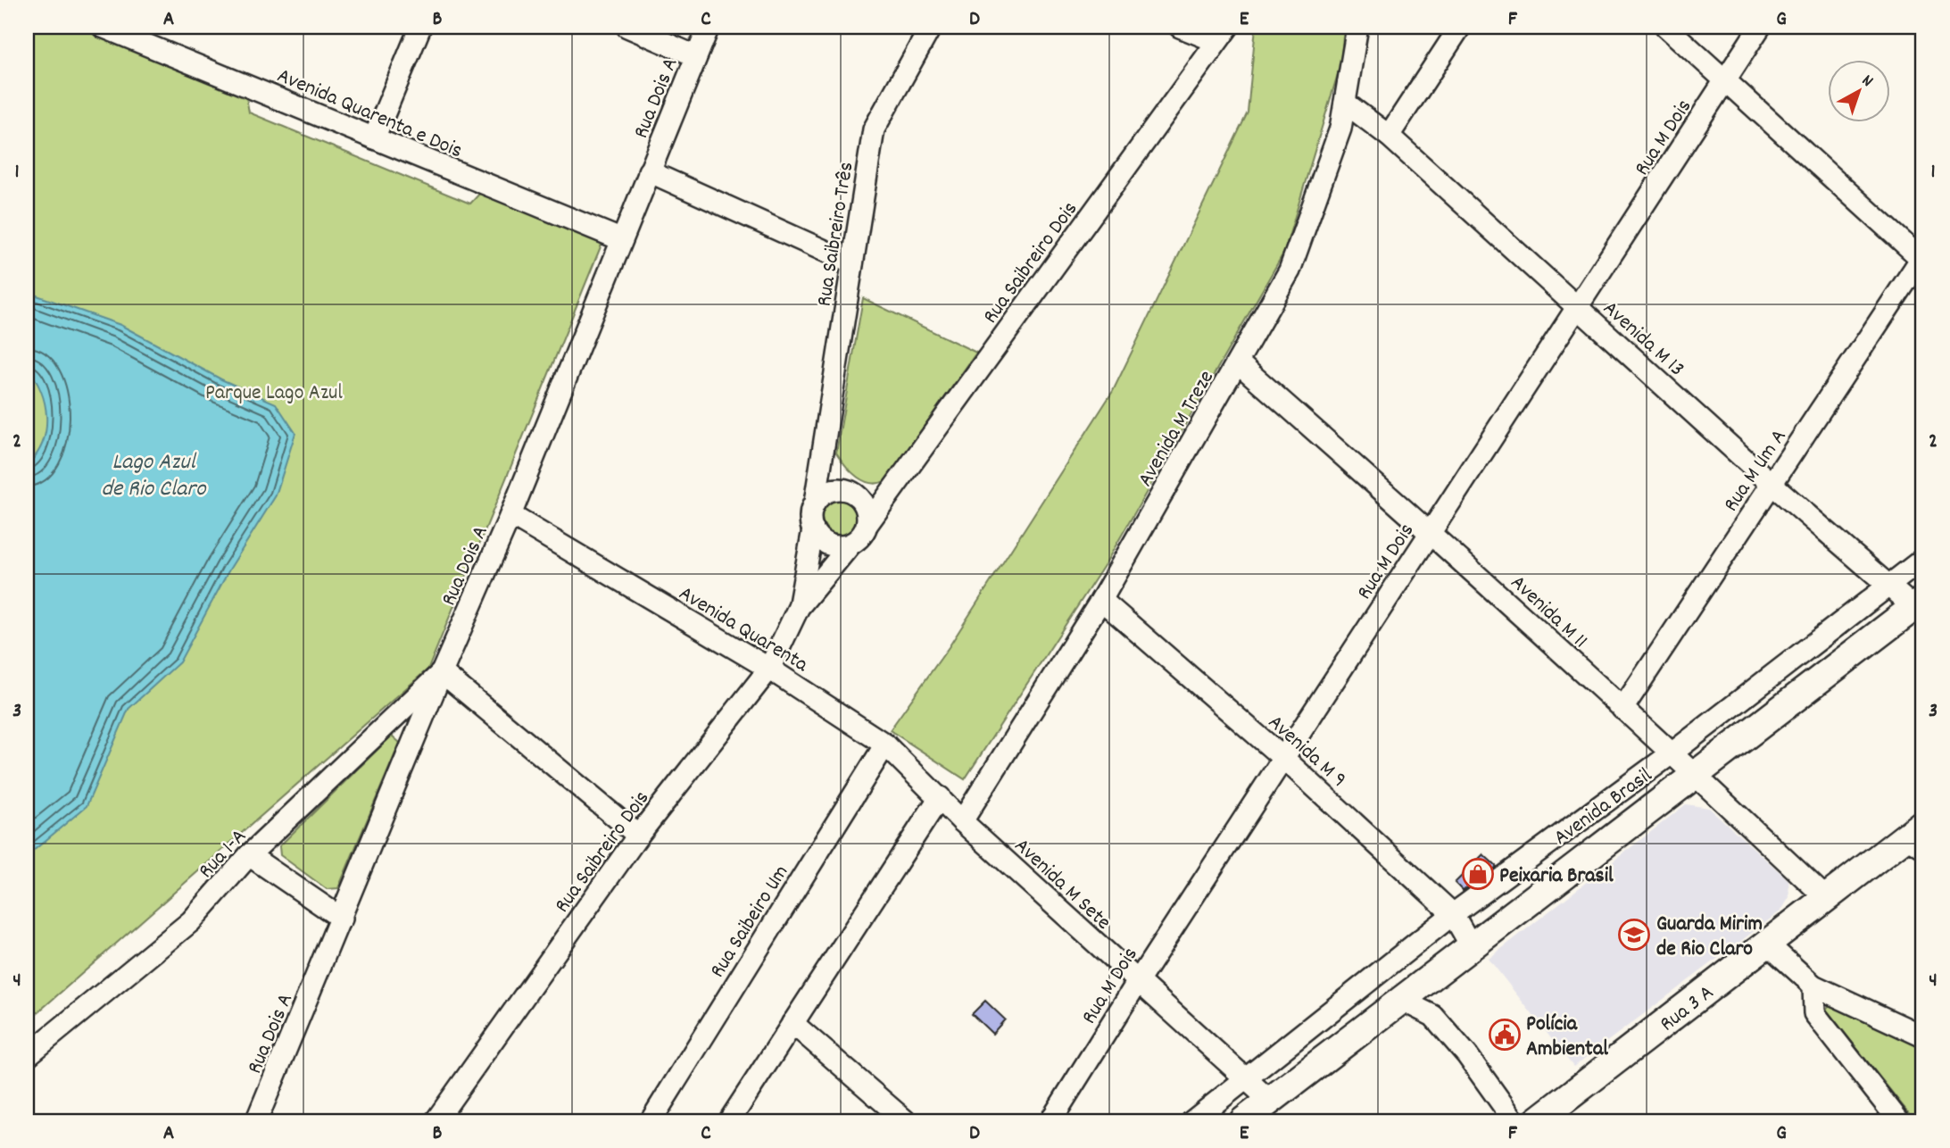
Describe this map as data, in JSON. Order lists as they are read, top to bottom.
{
  "streets": {
    "main road": ["Avenida Brasil", "Rua 3 A"],
    "street": [
      "Rua Dois A",
      "Avenida Quarenta e Dois",
      "Rua M Dois",
      "Rua Saibreiro Três",
      "Rua Saibreiro Dois",
      "Avenida M 13",
      "Avenida M Treze",
      "Rua M Um A",
      "Avenida M 11",
      "Avenida Quarenta",
      "Avenida M 9",
      "Rua 1-A",
      "Avenida M Sete",
      "Rua Saibeiro Um"
    ]
  },
  "crossings": [
    ["Rua Dois A", "Avenida Quarenta e Dois"],
    ["Rua Dois A", "Avenida Quarenta"],
    ["Rua Dois A", "Rua 1-A"],
    ["Rua M Dois", "Avenida M 13"],
    ["Rua M Dois", "Avenida M 11"],
    ["Rua M Dois", "Avenida M 9"],
    ["Rua M Dois", "Avenida M Sete"],
    ["Rua Saibreiro Três", "Rua Saibreiro Dois"],
    ["Rua Saibreiro Dois", "Avenida Quarenta"],
    ["Avenida M 13", "Avenida M Treze"],
    ["Avenida M 13", "Rua M Um A"],
    ["Avenida M 13", "Avenida Brasil"],
    ["Avenida M Treze", "Avenida M 11"],
    ["Avenida M Treze", "Avenida M 9"],
    ["Avenida M Treze", "Avenida M Sete"],
    ["Rua M Um A", "Avenida M 11"],
    ["Avenida M 11", "Avenida Brasil"],
    ["Avenida M 11", "Rua 3 A"],
    ["Avenida Quarenta", "Avenida M Sete"],
    ["Avenida Quarenta", "Rua Saibeiro Um"],
    ["Avenida M 9", "Avenida Brasil"],
    ["Avenida Brasil", "Avenida M Sete"]
  ],
  "water": ["Lago Azul de Rio Claro"],
  "parks": ["Parque Lago Azul"],
  "places": {
    "shop": ["Peixaria Brasil"],
    "school or university": ["Guarda Mirim de Rio Claro"],
    "public building": ["Polícia Ambiental"]
  },
  "north": "top right",
  "grid": {
    "columns": [
      "A",
      "B",
      "C",
      "D",
      "E",
      "F",
      "G"
    ],
    "rows": [
      "1",
      "2",
      "3",
      "4"
    ]
  }
}
